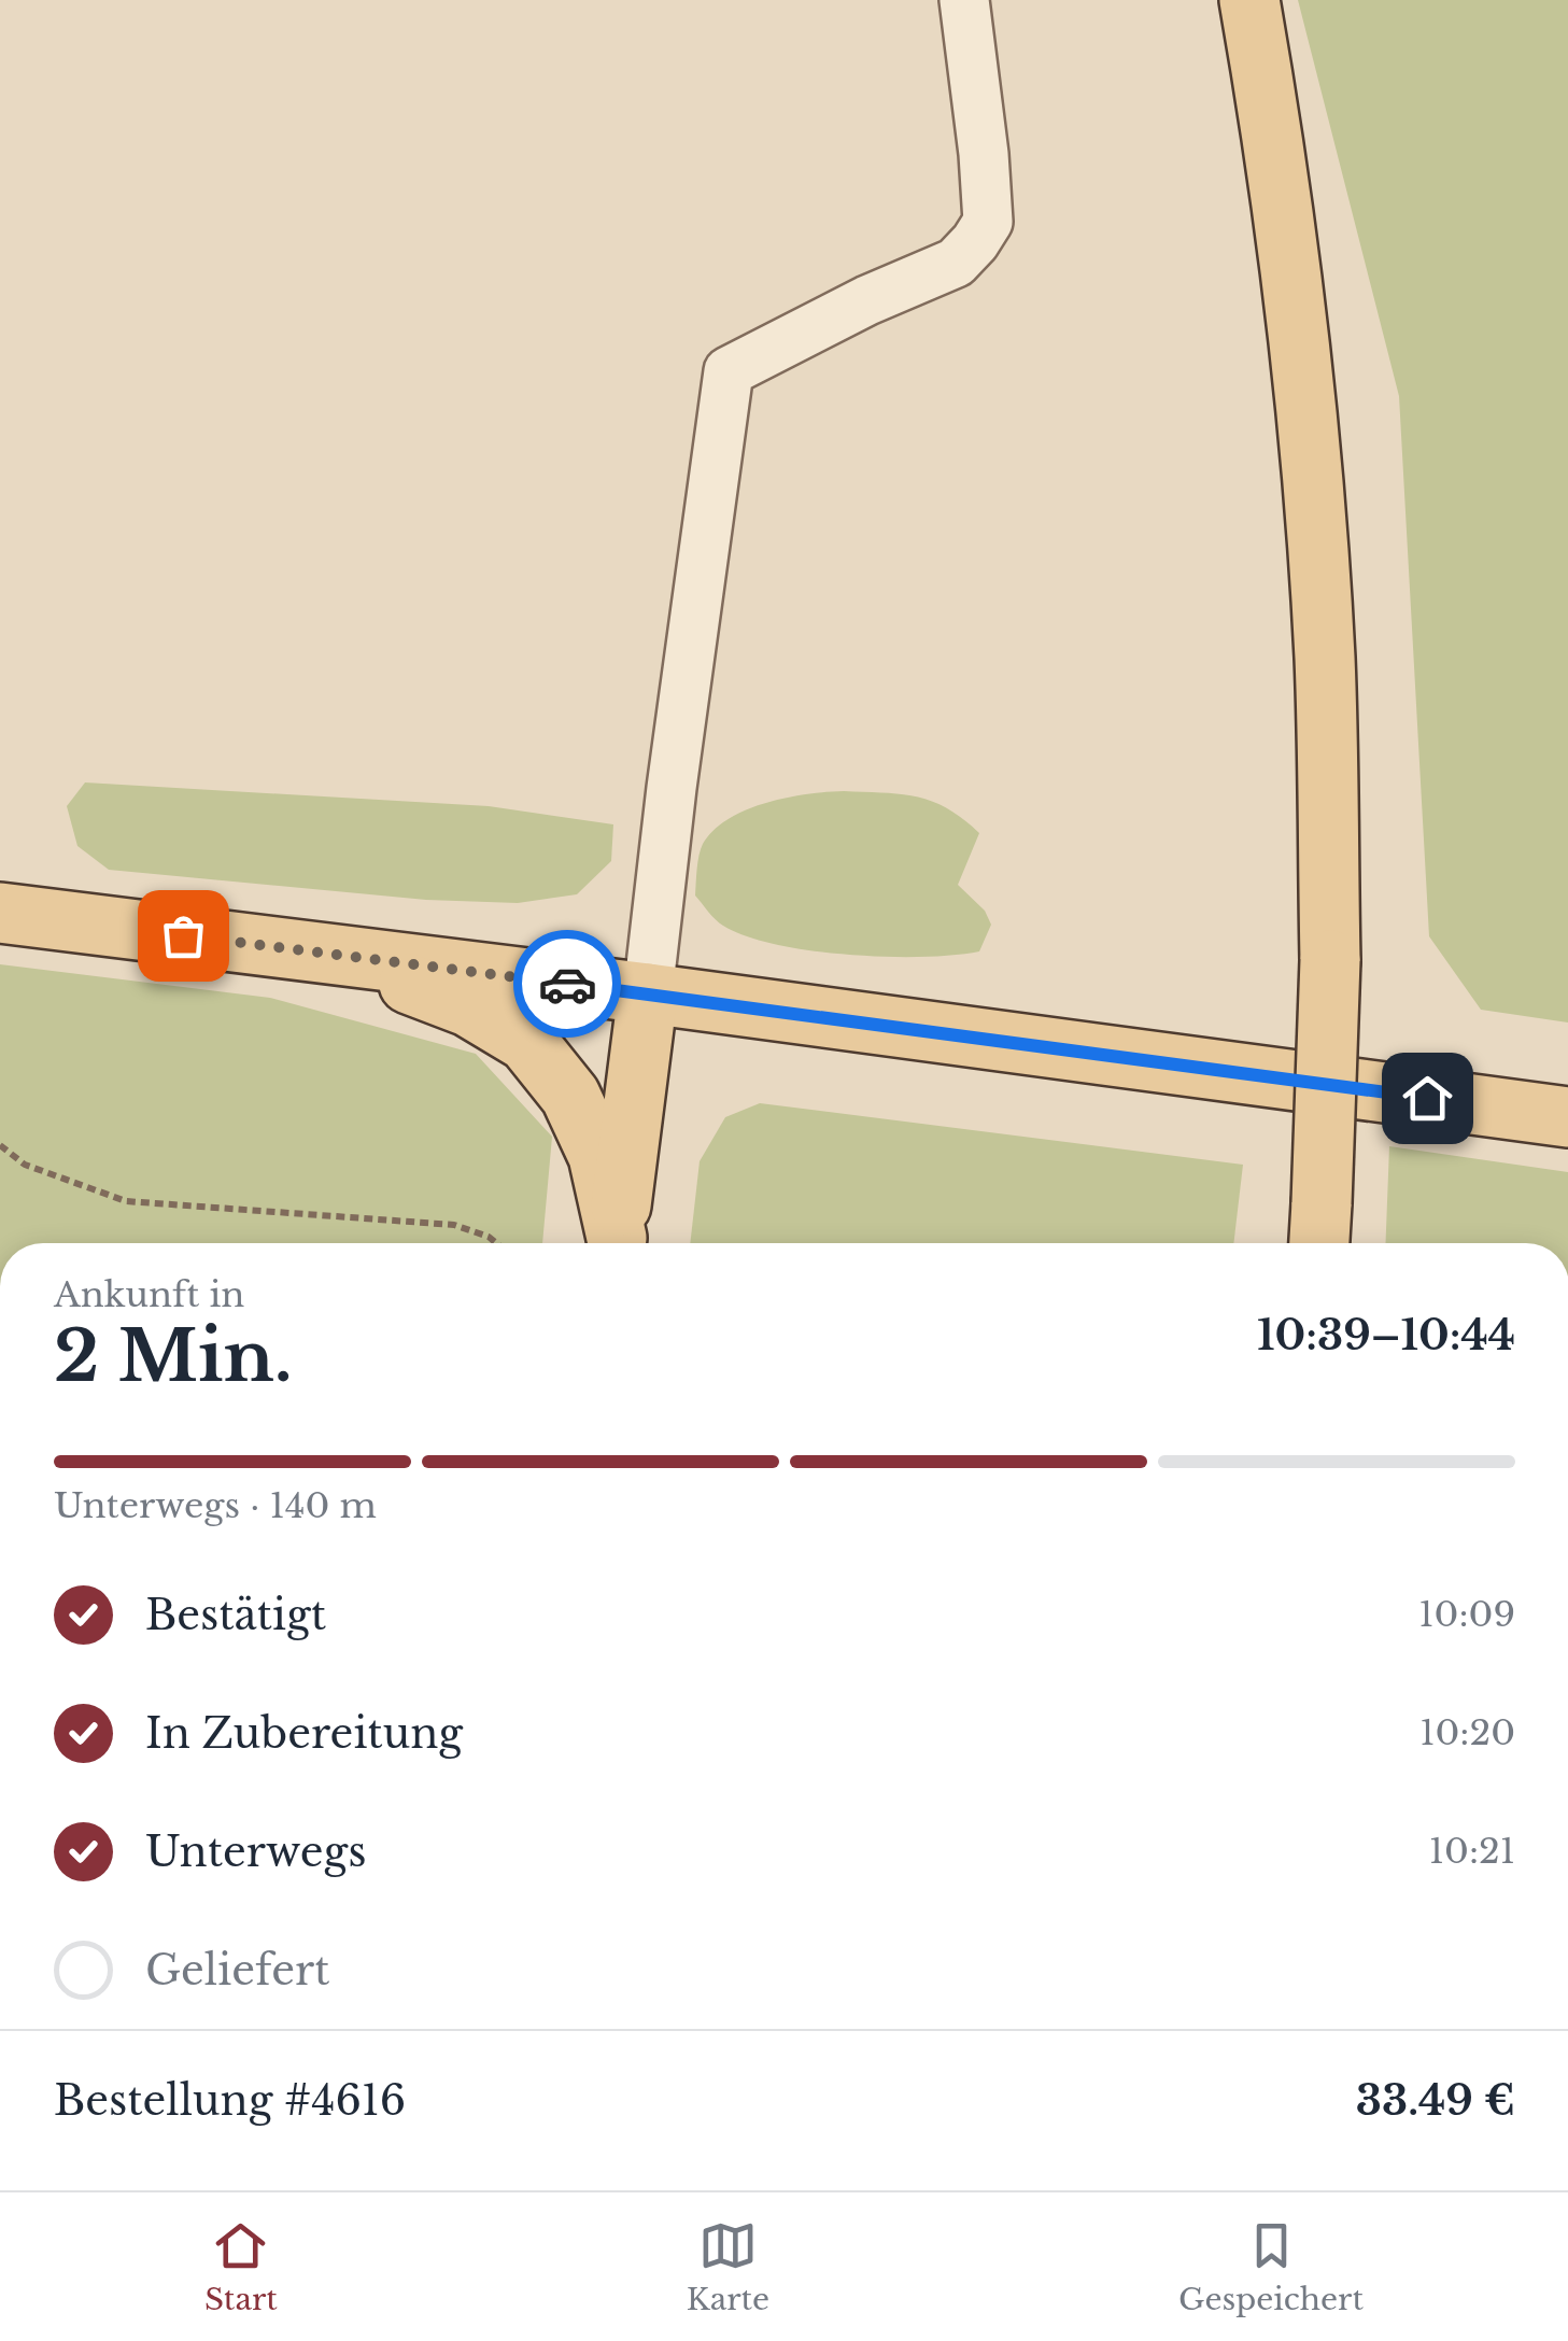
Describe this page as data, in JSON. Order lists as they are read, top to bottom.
{
  "page": {
    "heading": ["2 Min.", "Ankunft in", "10:39–10:44"],
    "panel": ["Bestellung #4616", "33.49 €"],
    "bar": "Unterwegs · 140 m",
    "list": [
      ["Bestätigt", "10:09"],
      ["In Zubereitung", "10:20"],
      ["Unterwegs", "10:21"],
      "Geliefert"
    ],
    "tabs": ["Start", "Karte", "Gespeichert"]
  }
}
